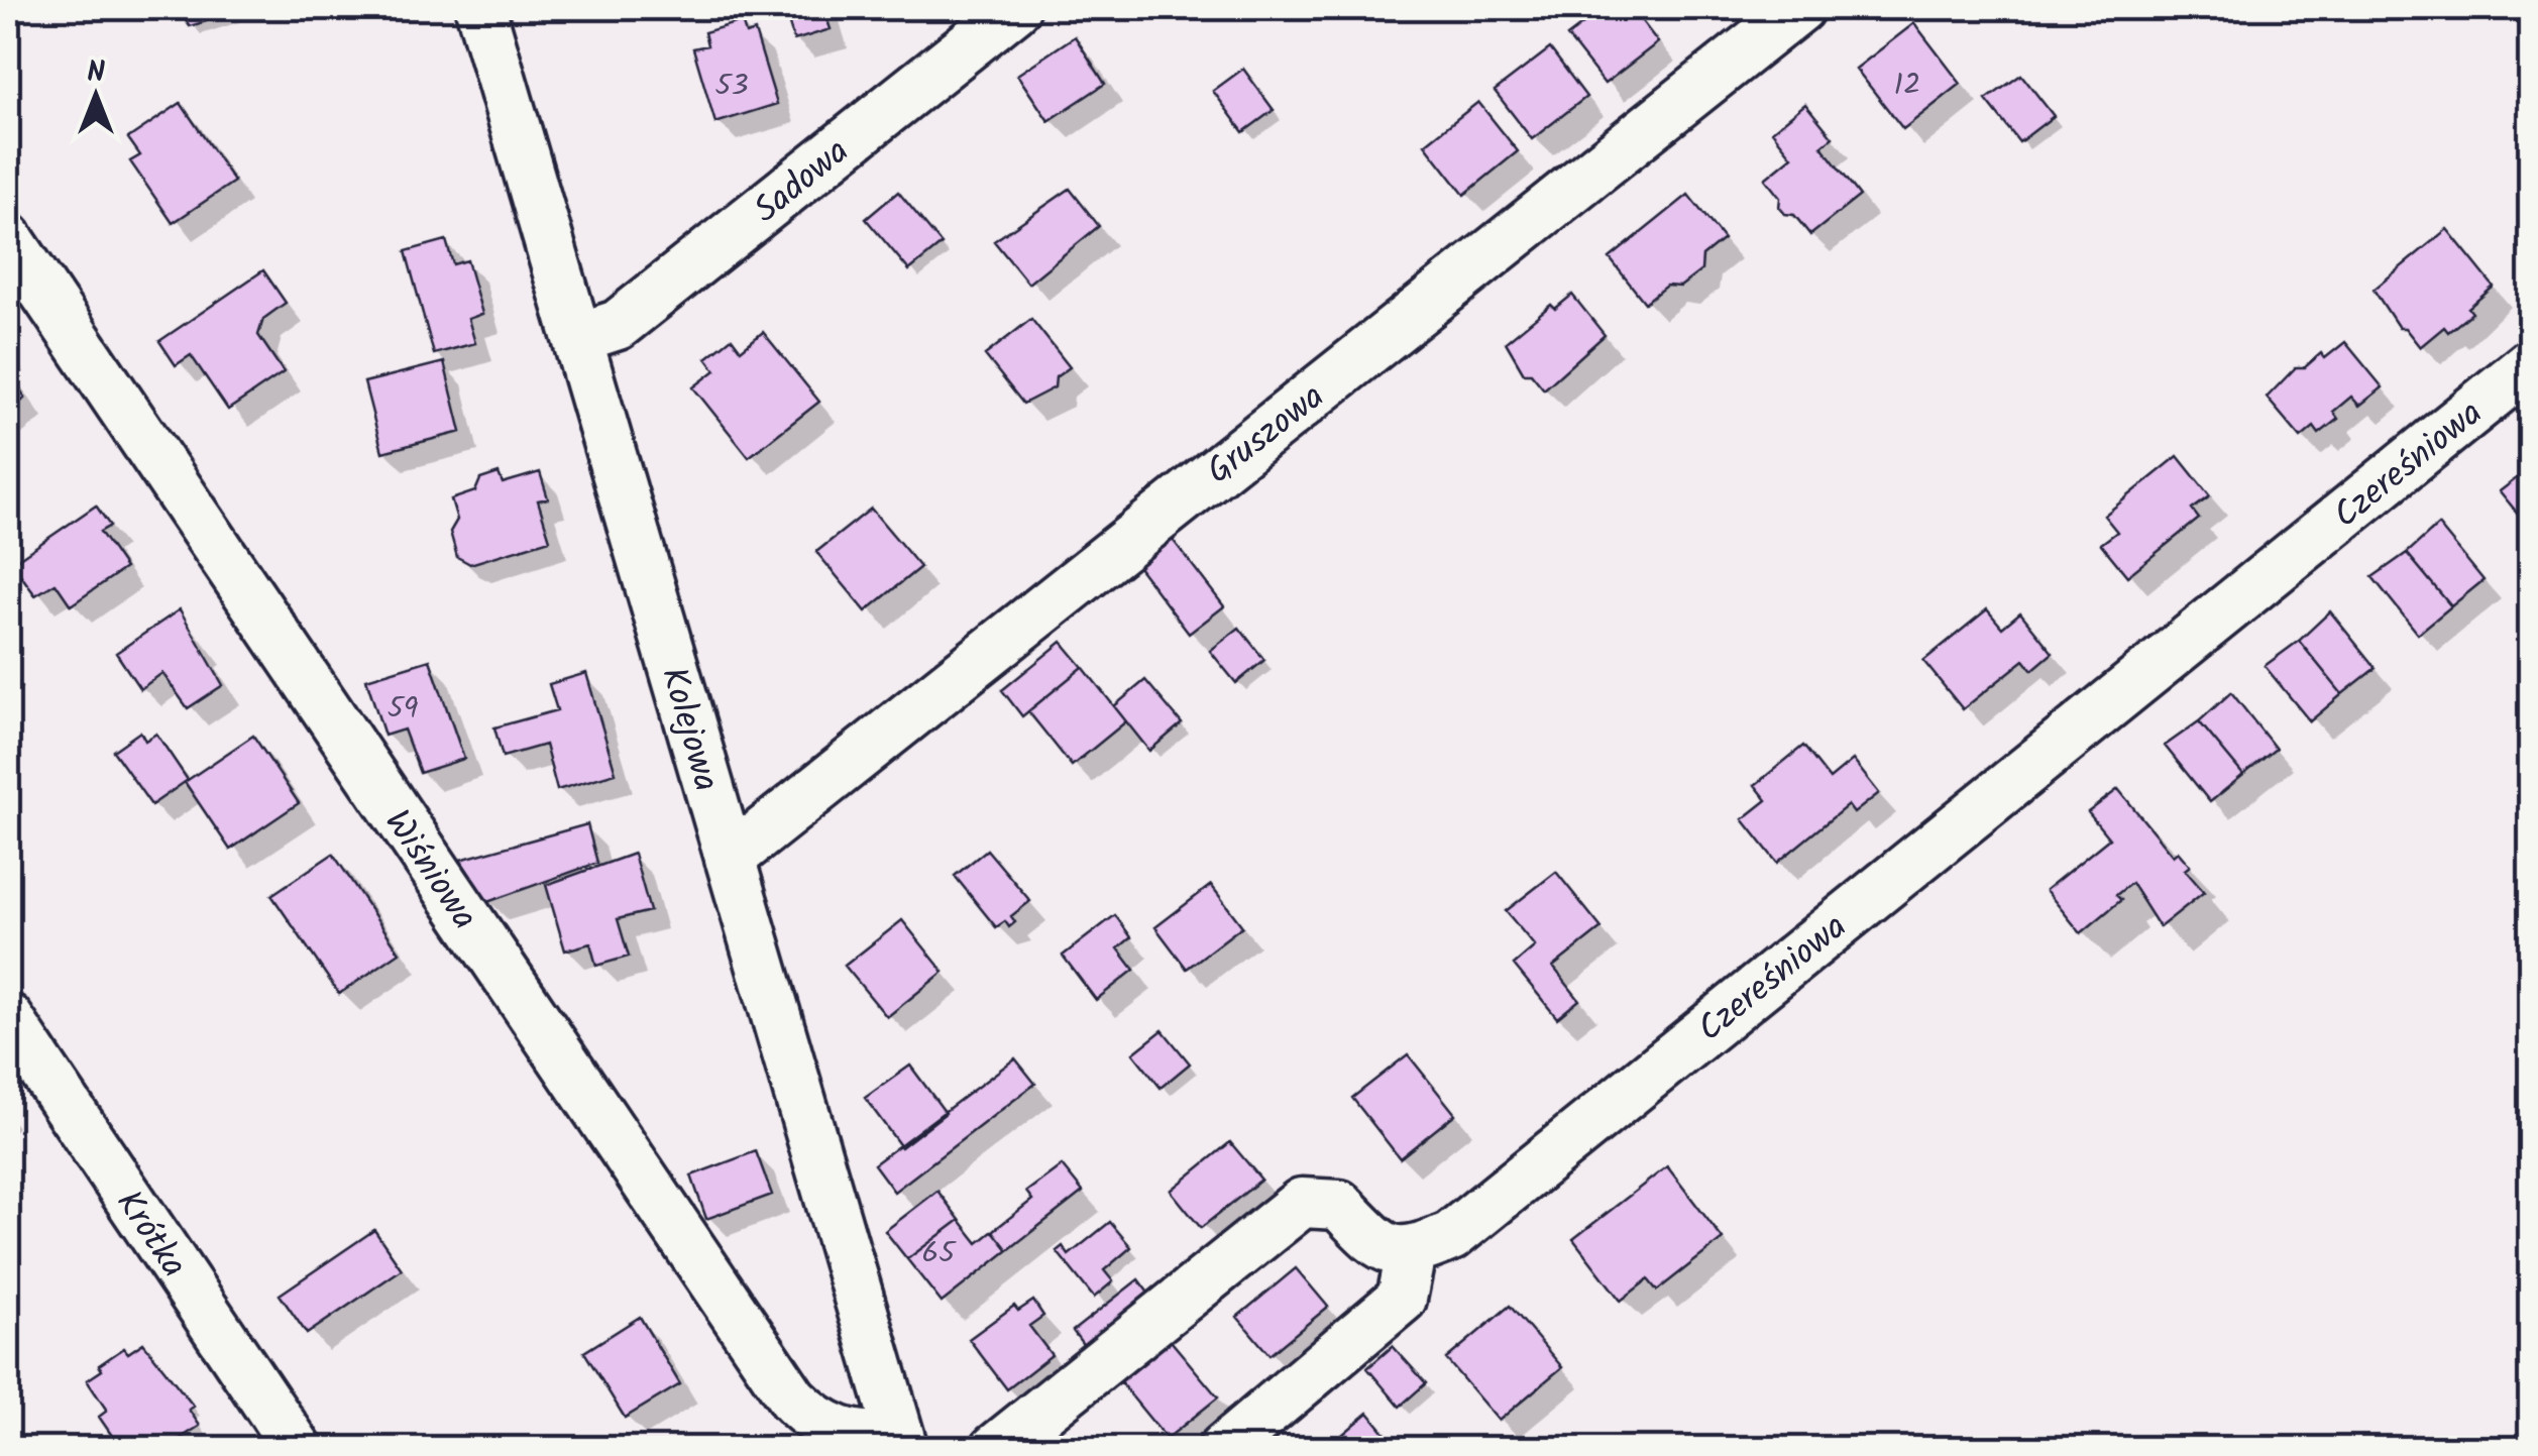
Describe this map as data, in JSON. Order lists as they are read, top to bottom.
{
  "streets": {
    "street": [
      "Sadowa",
      "Gruszowa",
      "Czereśniowa",
      "Kolejowa",
      "Wiśniowa",
      "Krótka"
    ]
  },
  "crossings": [
    ["Sadowa", "Kolejowa"],
    ["Gruszowa", "Kolejowa"],
    ["Kolejowa", "Wiśniowa"]
  ],
  "house_numbers": [
    "12",
    "53",
    "59",
    "65"
  ],
  "north": "top"
}
